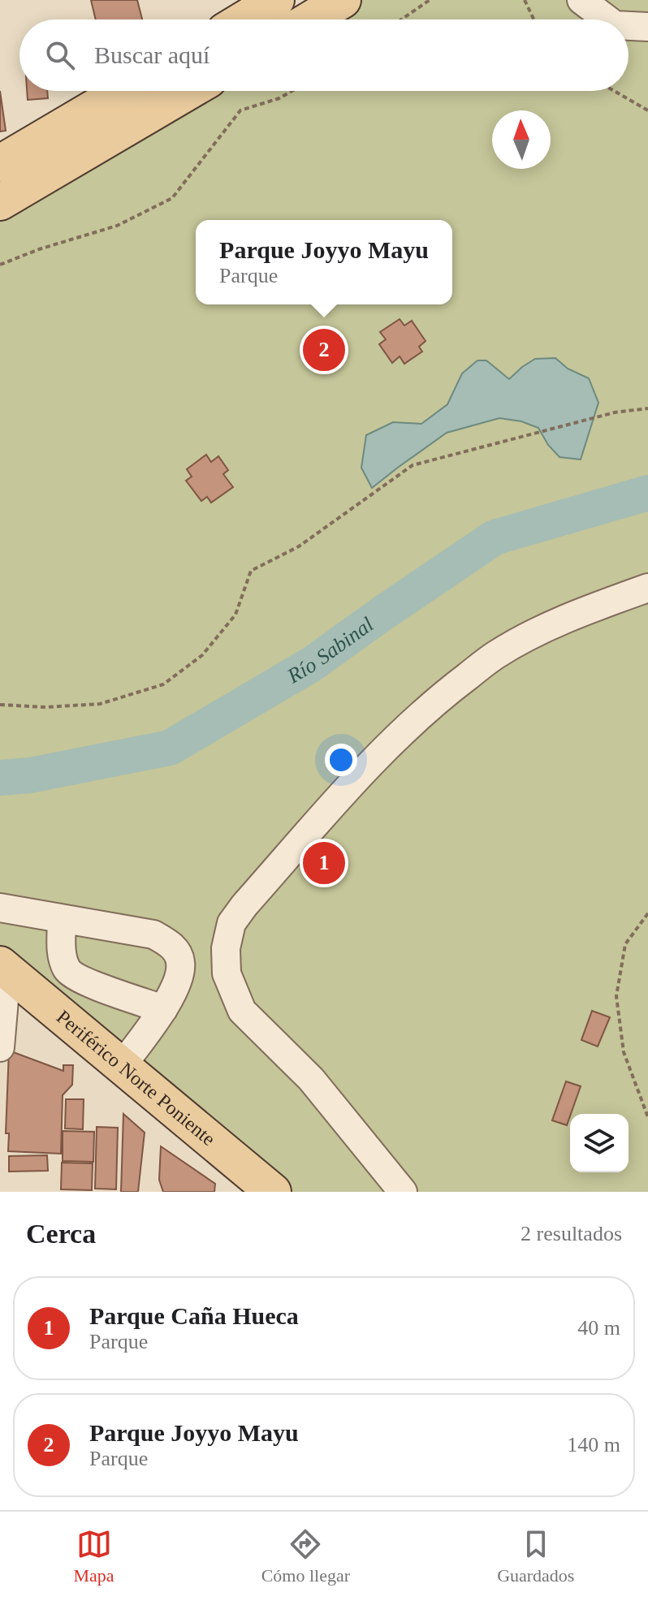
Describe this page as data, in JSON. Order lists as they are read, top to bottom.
{
  "streets": {
    "main road": ["Periférico Norte Poniente"]
  },
  "water": ["Río Sabinal"],
  "north": "top",
  "page": {
    "search": "Buscar aquí",
    "popup": ["Parque Joyyo Mayu", "Parque"],
    "pins": ["2", "1"],
    "heading": ["Cerca", "2 resultados"],
    "list": [
      {
        "mark": "1",
        "name": "Parque Caña Hueca",
        "note": "Parque",
        "value": "40 m"
      },
      {
        "mark": "2",
        "name": "Parque Joyyo Mayu",
        "note": "Parque",
        "value": "140 m"
      }
    ],
    "nav": ["Mapa", "Cómo llegar", "Guardados"]
  }
}
